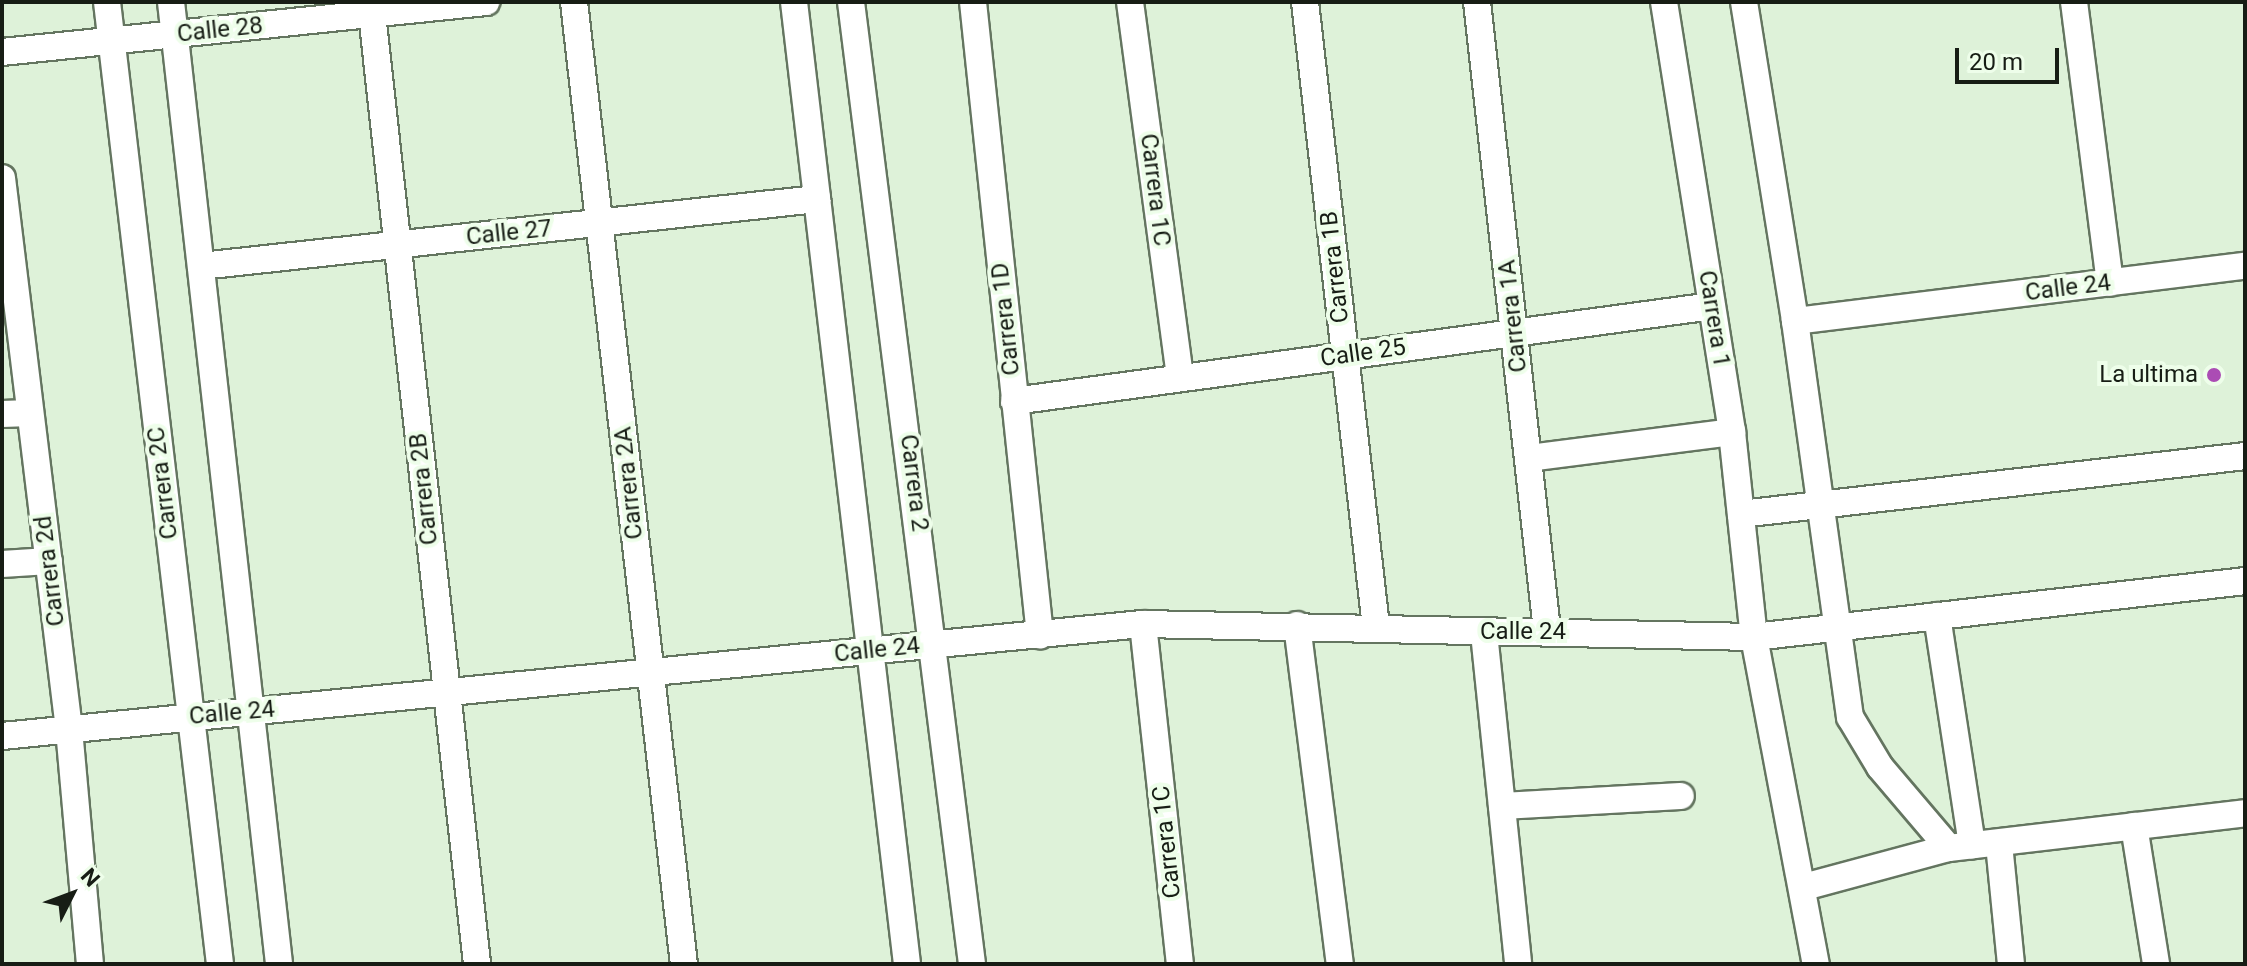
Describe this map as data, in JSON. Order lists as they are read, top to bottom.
{
  "streets": {
    "street": [
      "Calle 28",
      "Carrera 1C",
      "Calle 27",
      "Carrera 1B",
      "Calle 24",
      "Carrera 1A",
      "Carrera 1D",
      "Carrera 1",
      "Calle 25",
      "Carrera 2C",
      "Carrera 2A",
      "Carrera 2",
      "Carrera 2B",
      "Carrera 2d"
    ]
  },
  "crossings": [
    ["Calle 28", "Carrera 2C"],
    ["Calle 28", "Carrera 2B"],
    ["Carrera 1C", "Calle 24"],
    ["Carrera 1C", "Calle 25"],
    ["Calle 27", "Carrera 2A"],
    ["Calle 27", "Carrera 2B"],
    ["Carrera 1B", "Calle 24"],
    ["Carrera 1B", "Calle 25"],
    ["Calle 24", "Carrera 1A"],
    ["Calle 24", "Carrera 1D"],
    ["Calle 24", "Carrera 1"],
    ["Calle 24", "Carrera 2C"],
    ["Calle 24", "Carrera 2A"],
    ["Calle 24", "Carrera 2"],
    ["Calle 24", "Carrera 2B"],
    ["Calle 24", "Carrera 2d"],
    ["Carrera 1A", "Calle 25"],
    ["Carrera 1D", "Calle 25"],
    ["Carrera 1", "Calle 25"]
  ],
  "places": ["La ultima"],
  "scale_bar": "20 m",
  "north": "top right"
}
